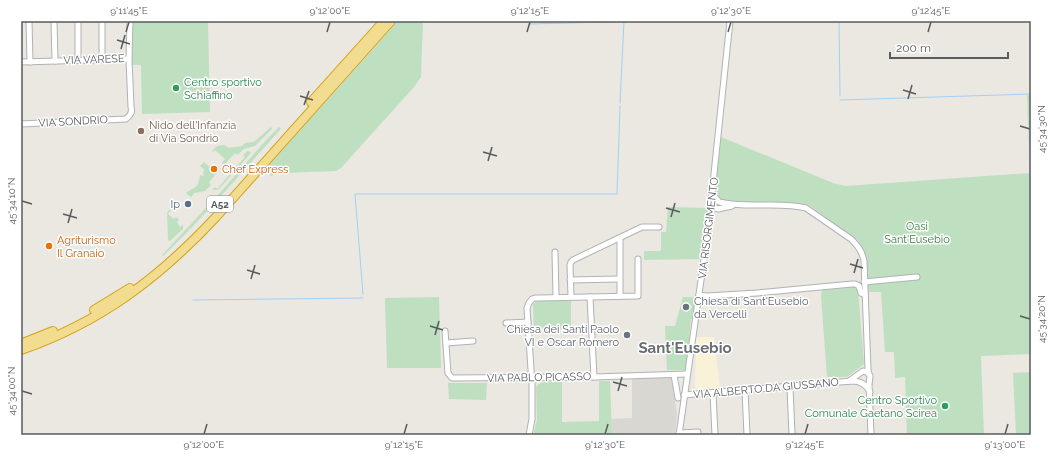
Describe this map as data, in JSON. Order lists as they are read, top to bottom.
{
  "streets": {
    "highway": ["A52"],
    "street": [
      "VIA VARESE",
      "VIA SONDRIO",
      "VIA RISORGIMENTO",
      "VIA PABLO PICASSO",
      "VIA ALBERTO DA GIUSSANO"
    ]
  },
  "crossings": [
    ["VIA VARESE", "VIA SONDRIO"],
    ["VIA RISORGIMENTO", "VIA PABLO PICASSO"],
    ["VIA RISORGIMENTO", "VIA ALBERTO DA GIUSSANO"]
  ],
  "districts": ["Sant'Eusebio"],
  "parks": ["Oasi Sant'Eusebio"],
  "places": [
    "Centro sportivo Schiaffino",
    "Nido dell'Infanzia di Via Sondrio",
    "Chef Express",
    "Ip",
    "Agriturismo Il Granaio",
    "Chiesa di Sant'Eusebio da Vercelli",
    "Chiesa dei Santi Paolo VI e Oscar Romero",
    "Centro Sportivo Comunale Gaetano Scirea"
  ],
  "scale_bar": "200 m",
  "coordinates": [
    "9°11'45\"E",
    "9°12'00\"E",
    "9°12'15\"E",
    "9°12'30\"E",
    "9°12'45\"E",
    "45°34'30\"N",
    "45°34'10\"N",
    "45°34'20\"N",
    "45°34'00\"N",
    "9°13'00\"E"
  ]
}
